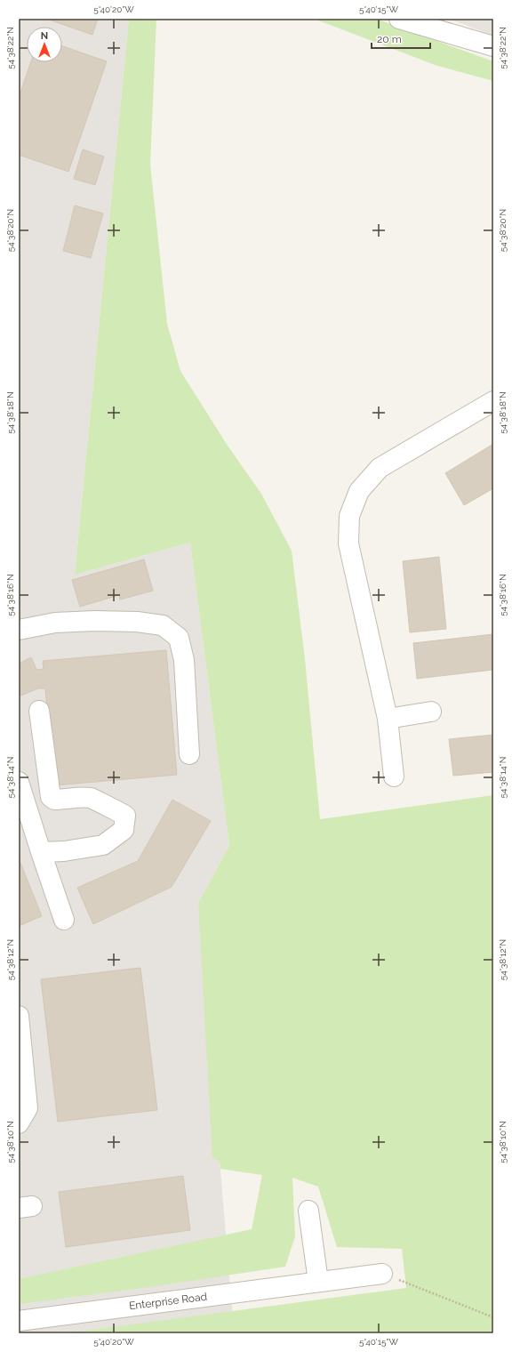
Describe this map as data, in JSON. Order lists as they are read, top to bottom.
{
  "streets": {
    "street": ["Enterprise Road"]
  },
  "scale_bar": "20 m",
  "north": "top",
  "coordinates": [
    "5°40'20\"W",
    "5°40'15\"W",
    "54°38'22\"N",
    "54°38'20\"N",
    "54°38'18\"N",
    "54°38'16\"N",
    "54°38'14\"N",
    "54°38'12\"N",
    "54°38'10\"N"
  ]
}
